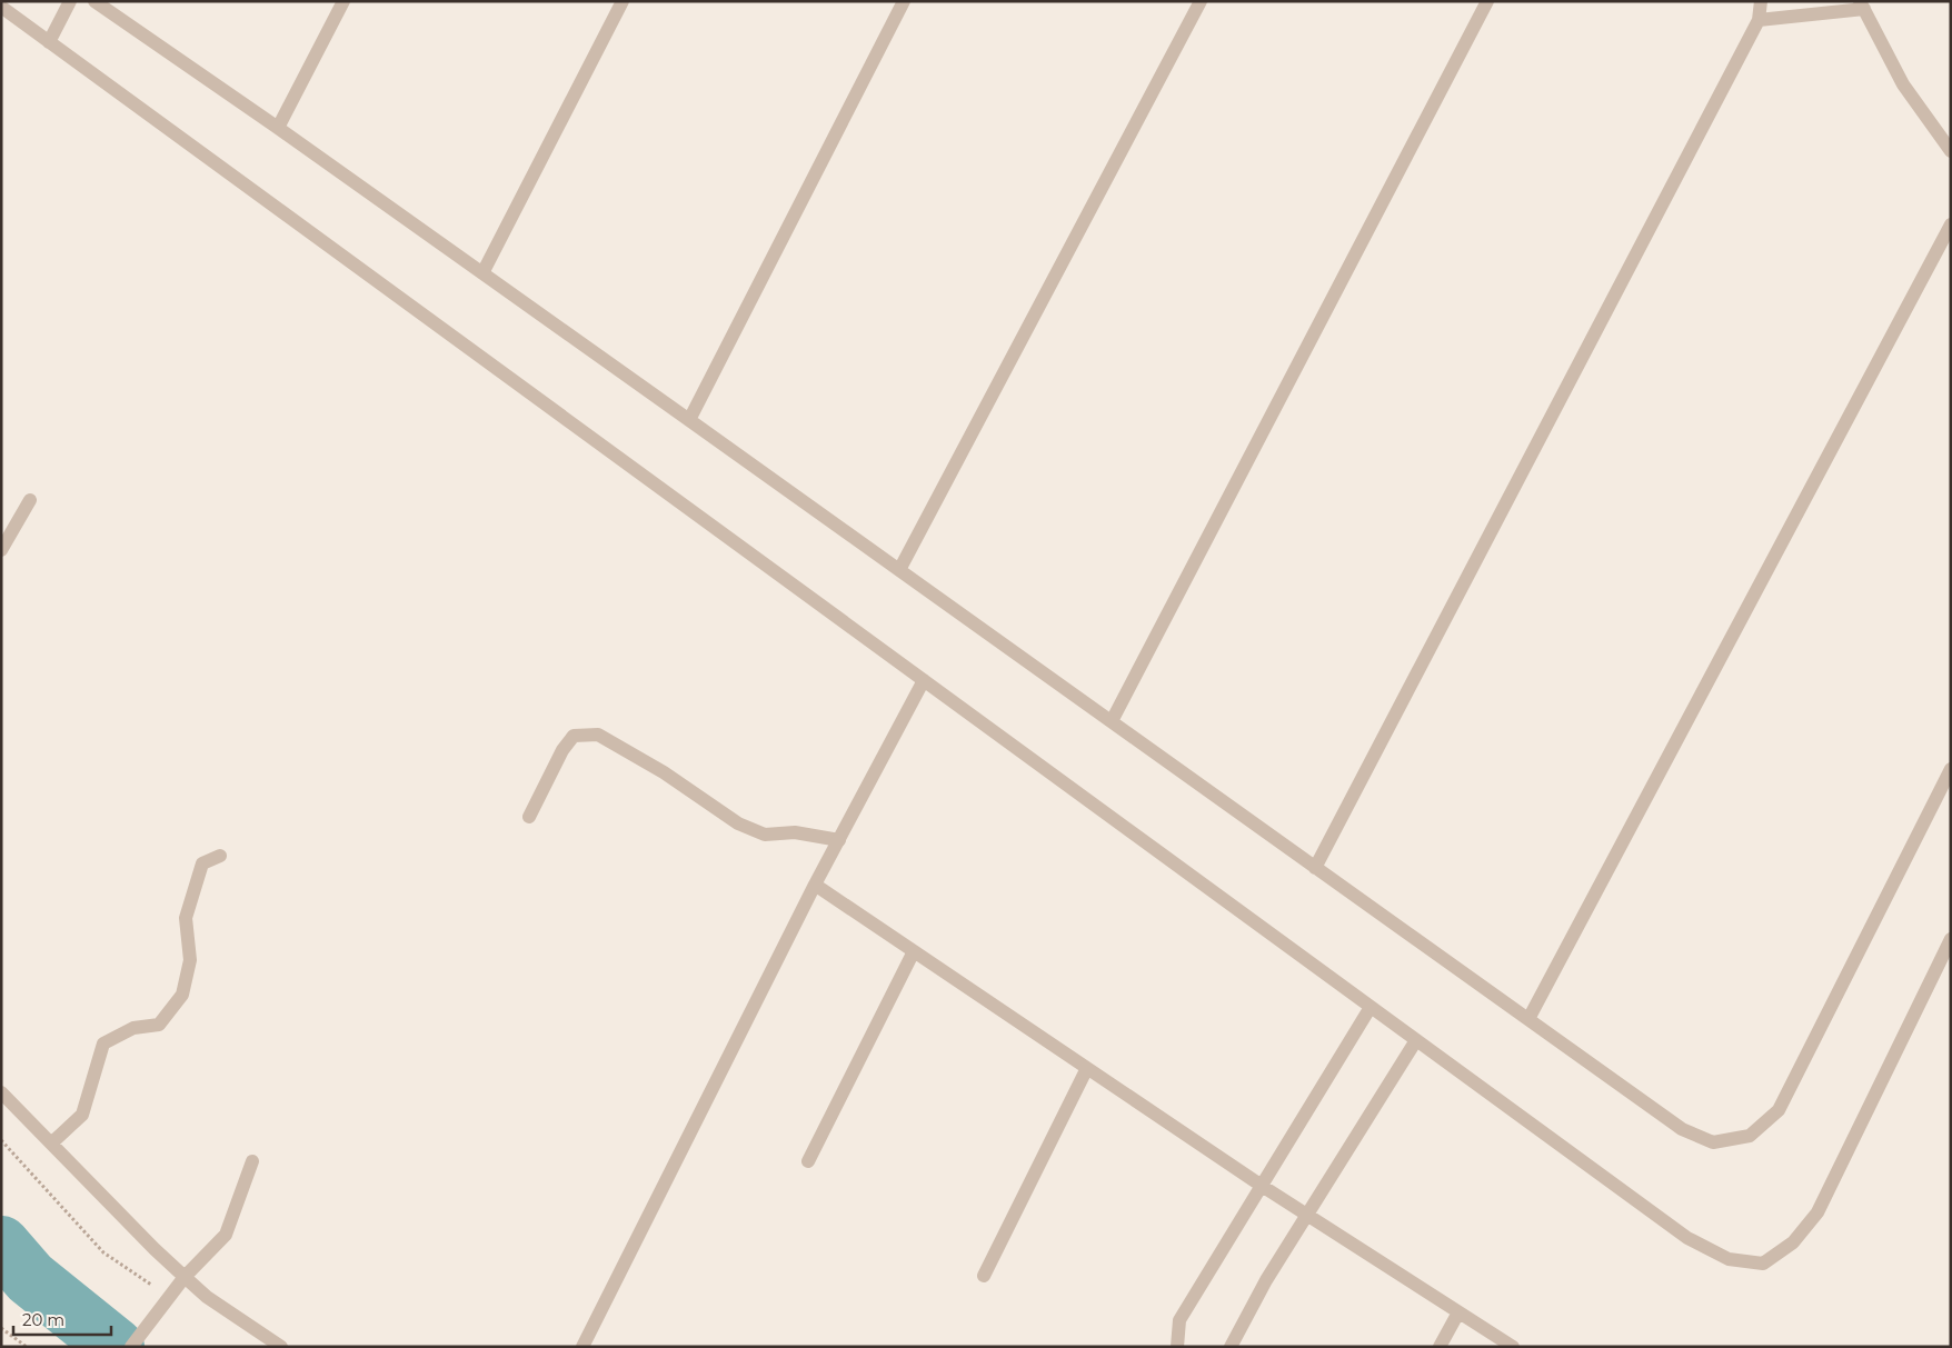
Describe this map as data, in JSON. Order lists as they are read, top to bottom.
{
  "scale_bar": "20 m"
}
